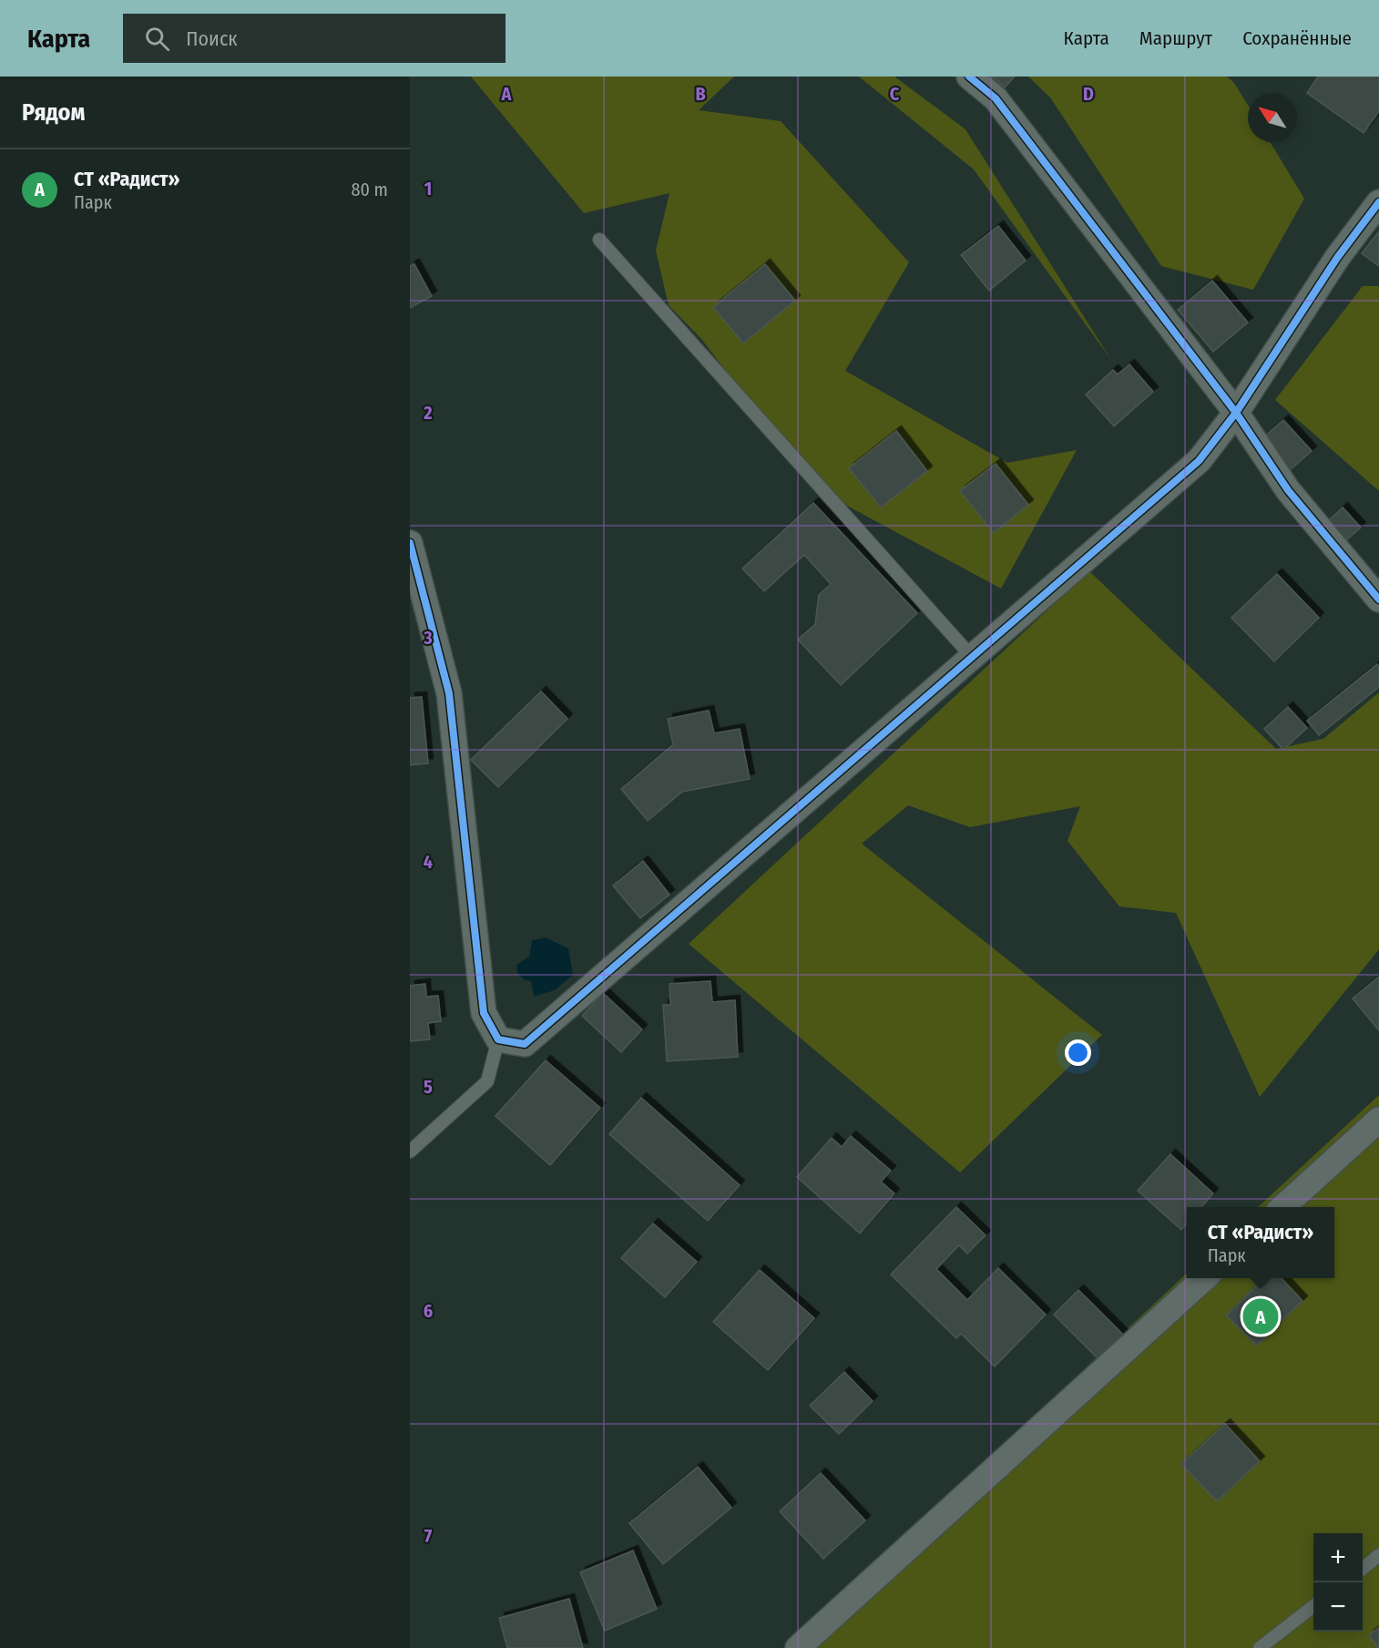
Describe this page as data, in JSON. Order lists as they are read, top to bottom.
{
  "north": "top left",
  "page": {
    "header": "Карта",
    "search": "Поиск",
    "nav": ["Карта", "Маршрут", "Сохранённые"],
    "heading": "Рядом",
    "list": [
      {
        "mark": "A",
        "name": "СТ «Радист»",
        "note": "Парк",
        "value": "80 m"
      }
    ],
    "popup": ["СТ «Радист»", "Парк"],
    "pins": "A",
    "map_buttons": ["+", "−"]
  },
  "grid": {
    "columns": [
      "A",
      "B",
      "C",
      "D"
    ],
    "rows": [
      "1",
      "2",
      "3",
      "4",
      "5",
      "6",
      "7"
    ]
  }
}
